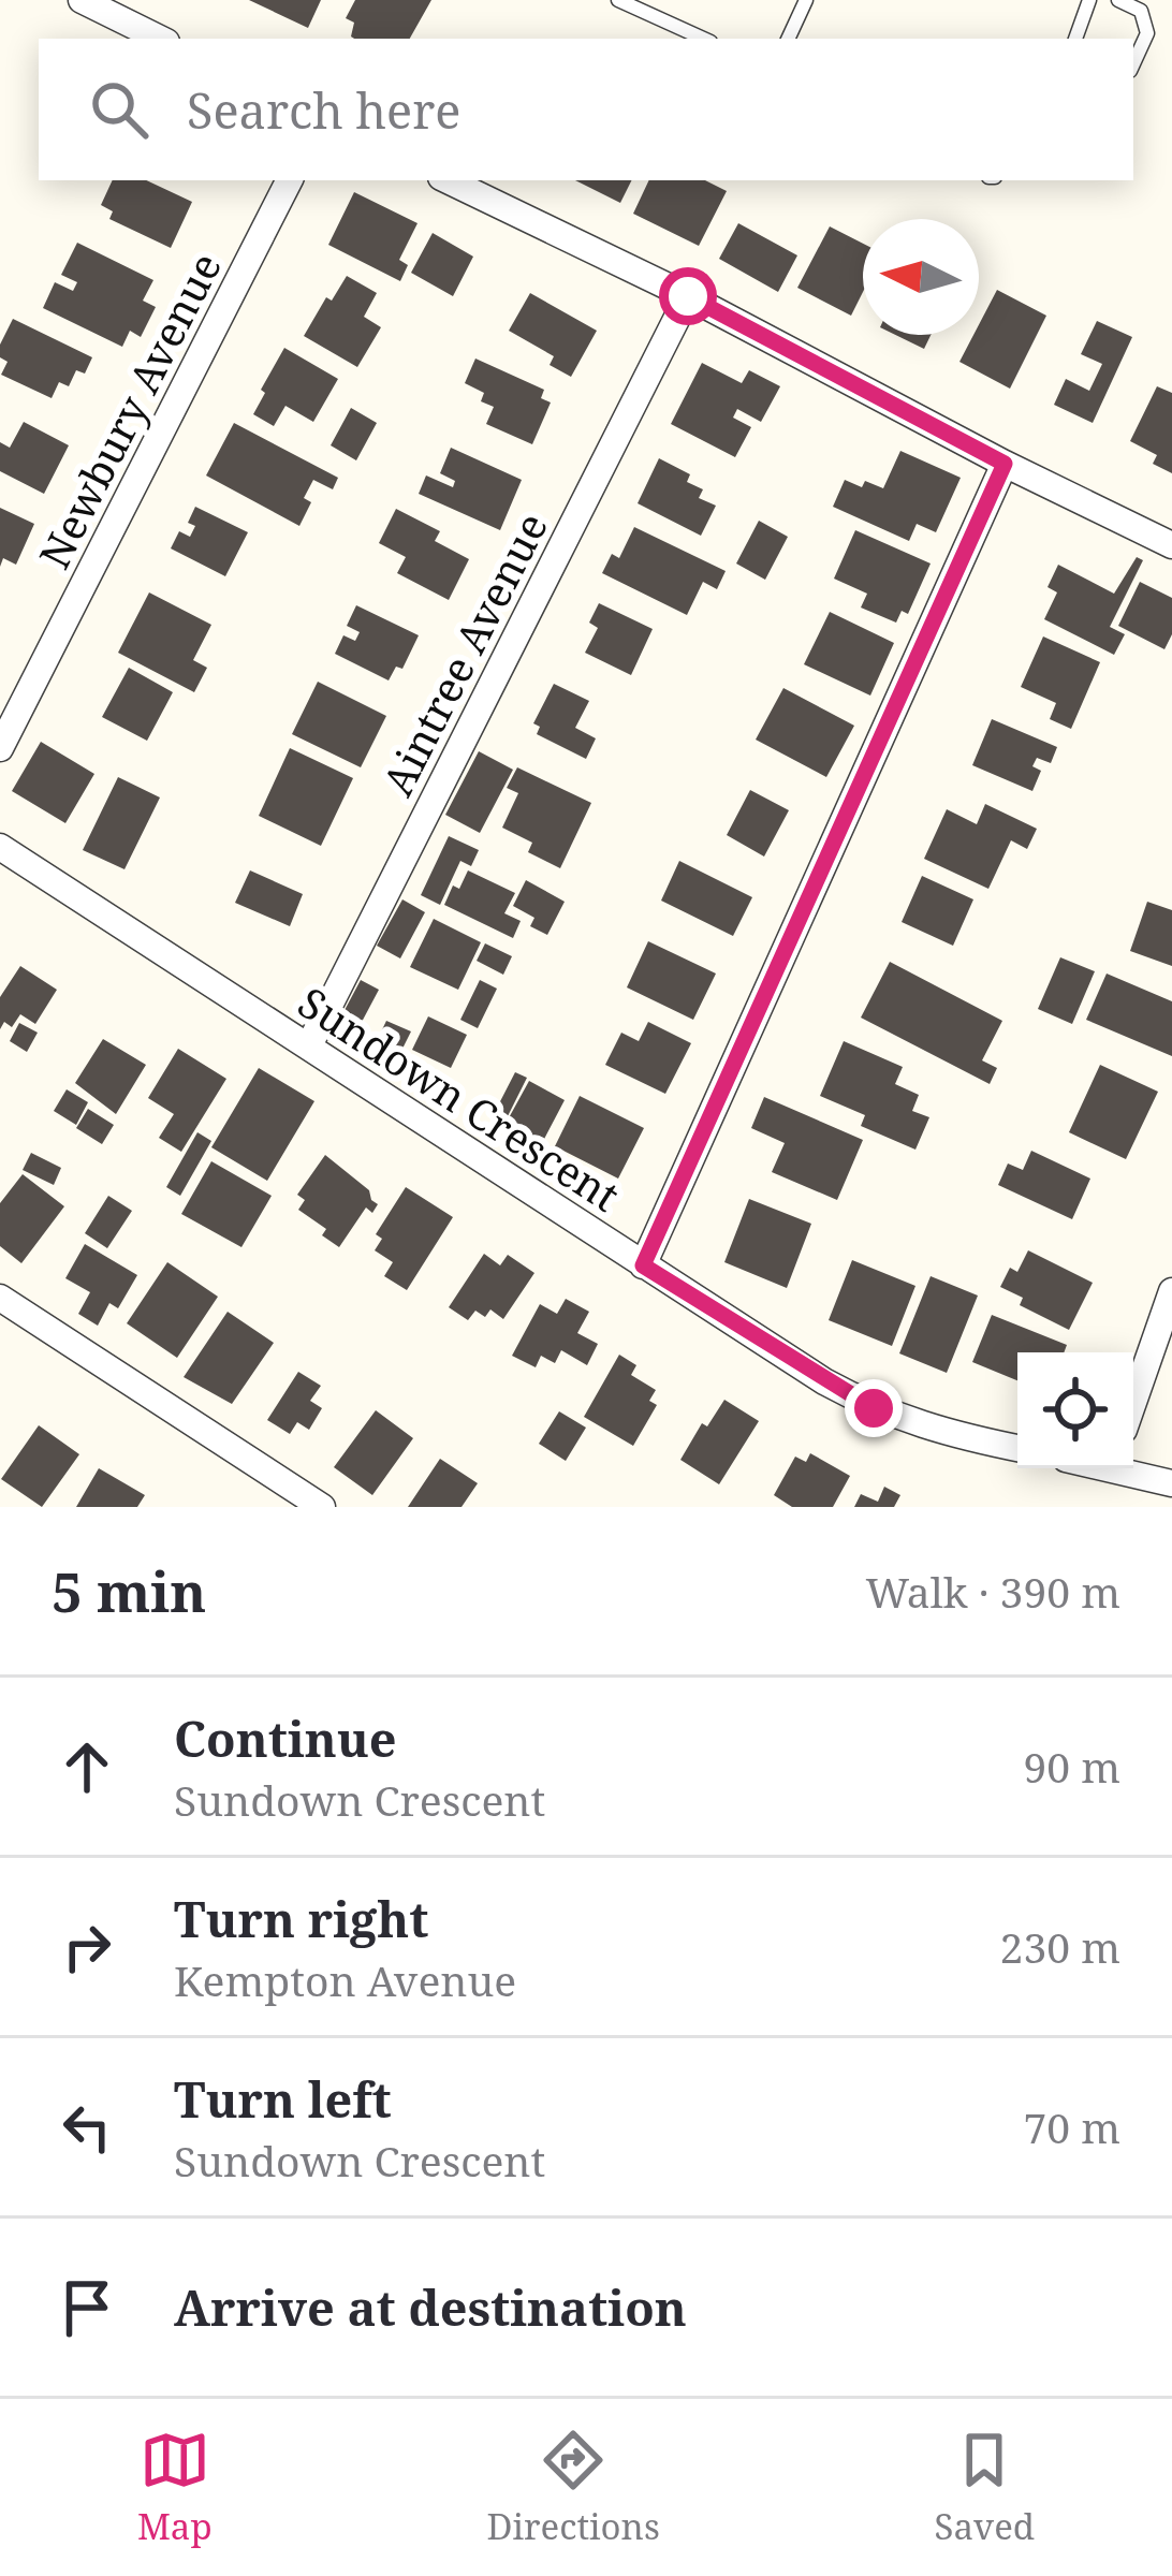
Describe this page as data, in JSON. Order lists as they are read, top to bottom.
{
  "streets": {
    "street": ["Newbury Avenue", "Aintree Avenue", "Sundown Crescent"]
  },
  "crossings": [
    ["Aintree Avenue", "Sundown Crescent"]
  ],
  "north": "left",
  "page": {
    "search": "Search here",
    "heading": ["5 min", "Walk · 390 m"],
    "list": [
      ["Continue", "Sundown Crescent", "90 m"],
      ["Turn right", "Kempton Avenue", "230 m"],
      ["Turn left", "Sundown Crescent", "70 m"],
      "Arrive at destination"
    ],
    "nav": ["Map", "Directions", "Saved"]
  }
}
